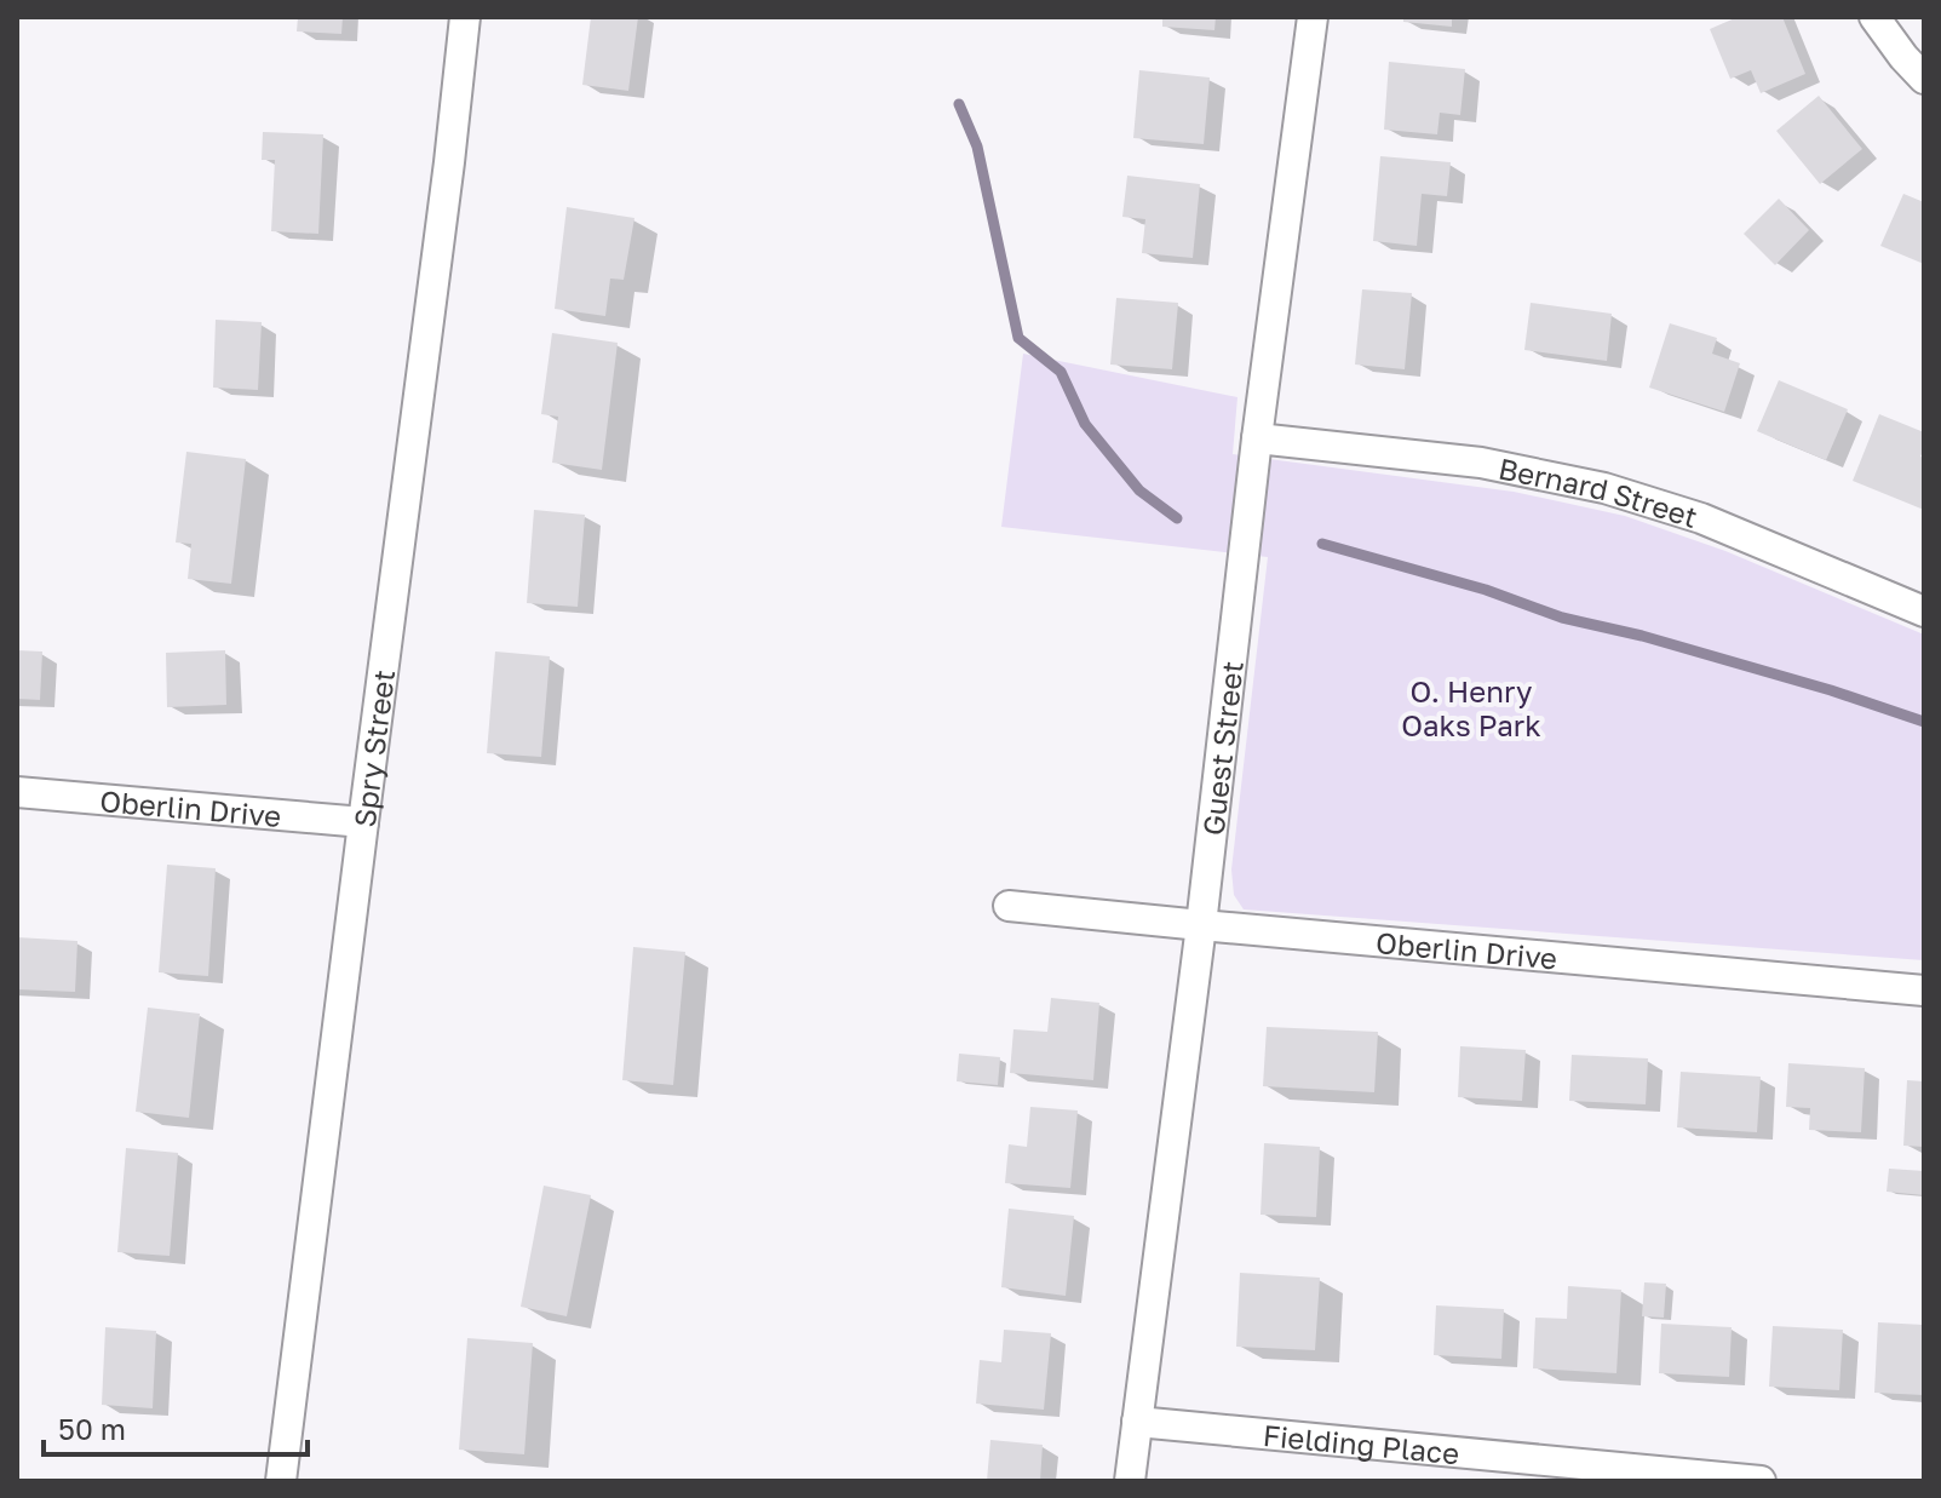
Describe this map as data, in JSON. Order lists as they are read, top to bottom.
{
  "streets": {
    "street": [
      "Bernard Street",
      "Spry Street",
      "Guest Street",
      "Oberlin Drive",
      "Fielding Place"
    ]
  },
  "crossings": [
    ["Bernard Street", "Guest Street"],
    ["Spry Street", "Oberlin Drive"],
    ["Guest Street", "Oberlin Drive"],
    ["Guest Street", "Fielding Place"]
  ],
  "parks": ["O. Henry Oaks Park"],
  "scale_bar": "50 m"
}
